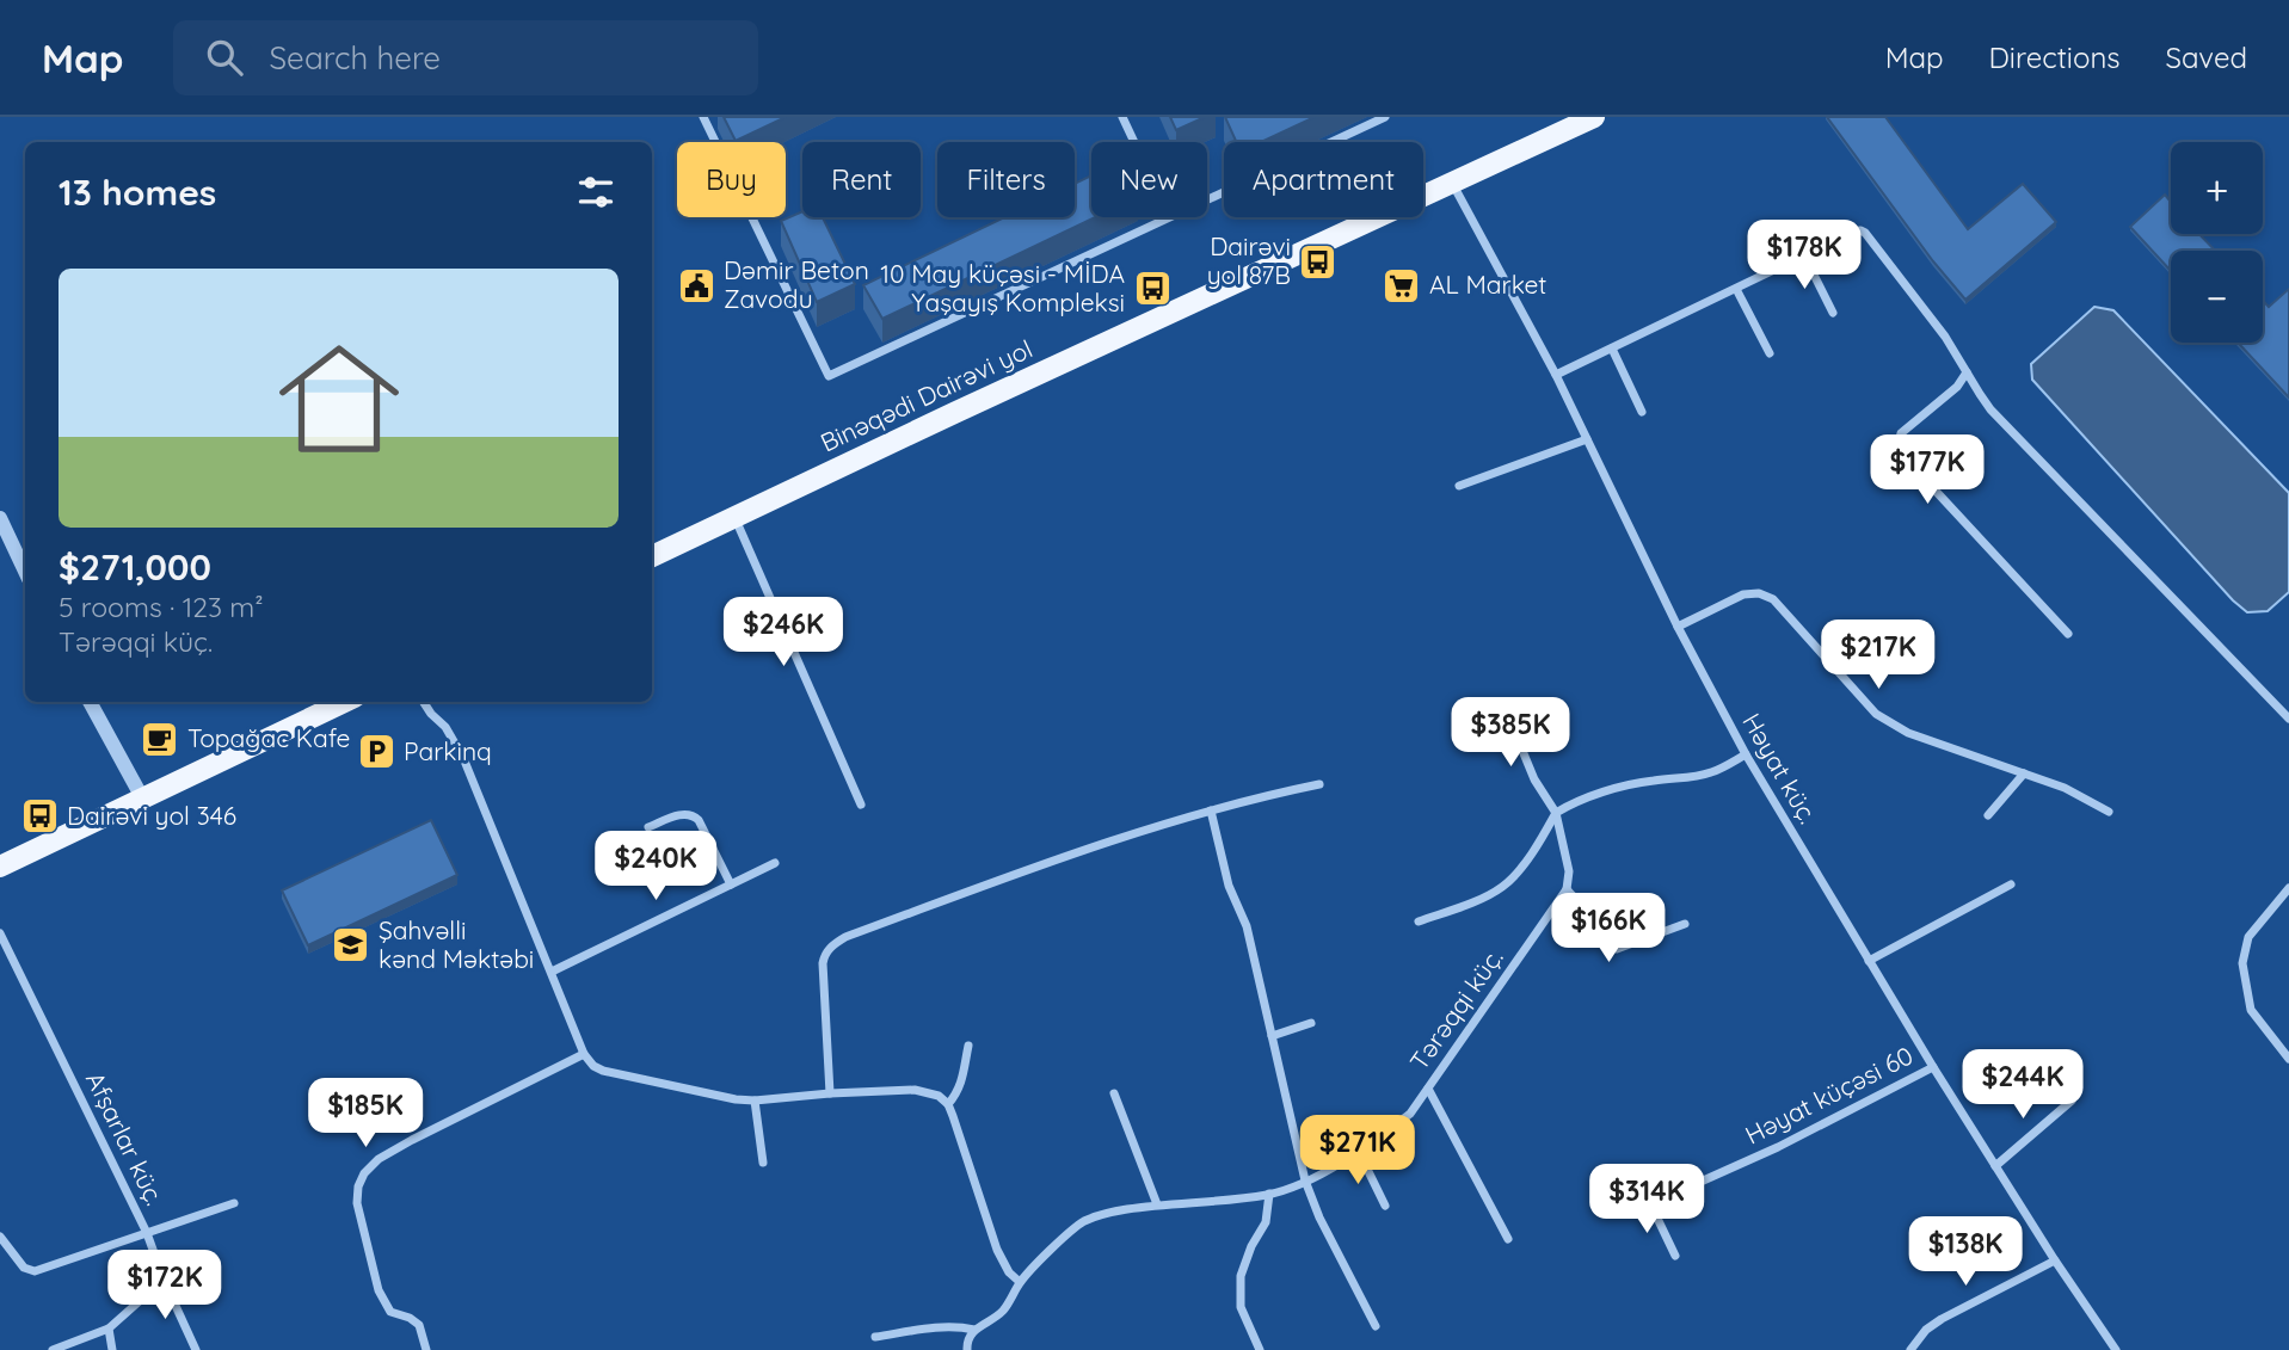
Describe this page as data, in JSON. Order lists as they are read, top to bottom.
{
  "streets": {
    "main road": ["Binəqədi Dairəvi yol"],
    "street": [
      "Həyat küç.",
      "Tərəqqi küç.",
      "Həyat küçəsi 60",
      "Afşarlar küç."
    ]
  },
  "crossings": [
    ["Binəqədi Dairəvi yol", "Həyat küç."],
    ["Həyat küç.", "Həyat küçəsi 60"]
  ],
  "places": {
    "bus stop": ["Dairəvi yol 87B", "10 May küçəsi - MİDA Yaşayış Kompleksi", "Dairəvi yol 346"],
    "public building": ["Dəmir Beton Zavodu"],
    "supermarket": ["AL Market"],
    "cafe": ["Topağac Kafe"],
    "parking": ["Parkinq"],
    "school or university": ["Şahvəlli kənd Məktəbi"]
  },
  "page": {
    "header": "Map",
    "search": "Search here",
    "nav": ["Map", "Directions", "Saved"],
    "map_buttons": ["+", "−"],
    "chip": [
      "Buy",
      "Rent",
      "Filters",
      "New",
      "Apartment"
    ],
    "heading": "13 homes",
    "price": [
      "$178K",
      "$177K",
      "$246K",
      "$217K",
      "$385K",
      "$240K",
      "$166K",
      "$244K",
      "$185K",
      "$271K",
      "$314K",
      "$138K",
      "$172K"
    ],
    "list": [
      {
        "name": "$271,000",
        "note": "5 rooms · 123 m² · Tərəqqi küç."
      }
    ]
  }
}
